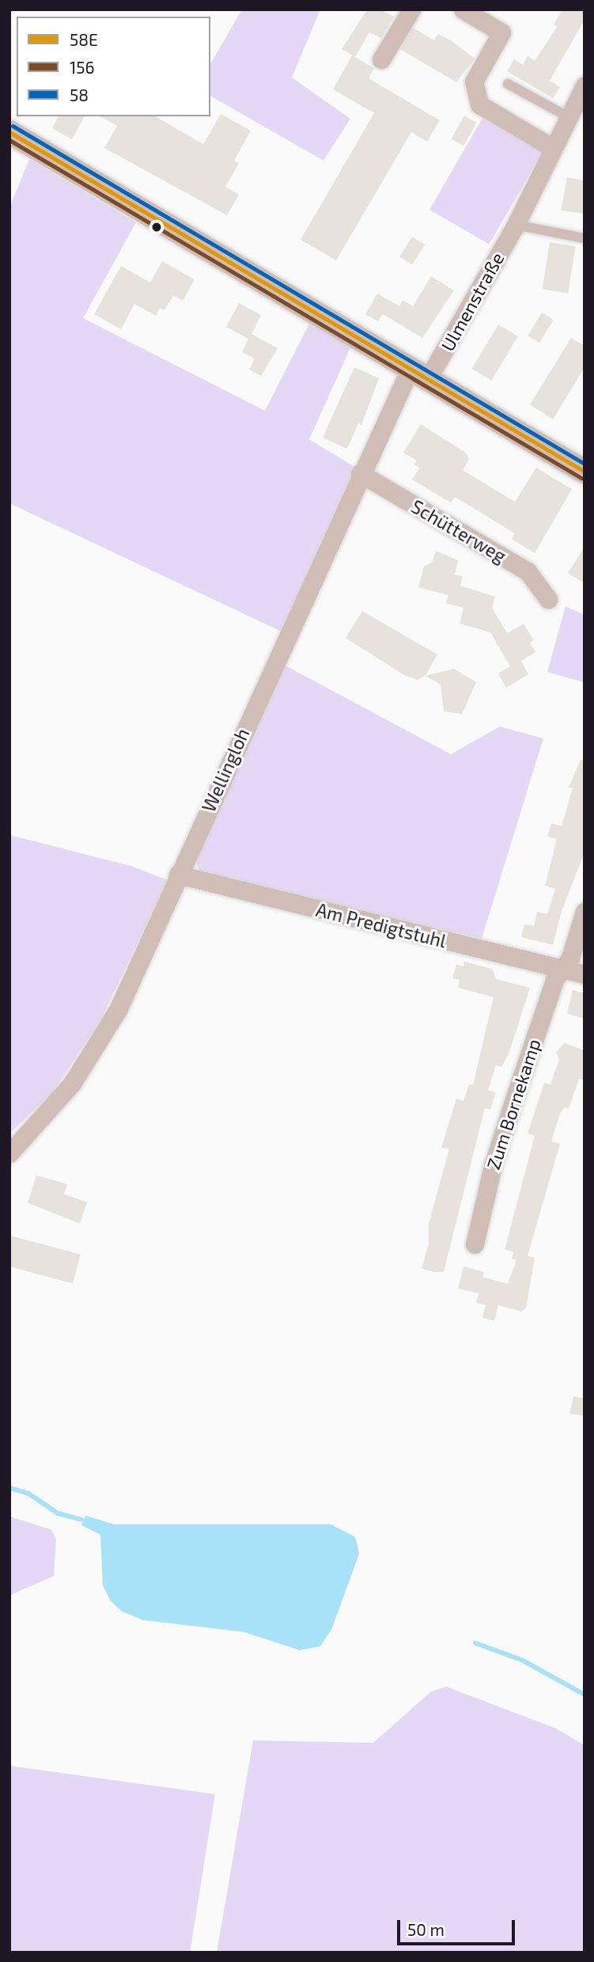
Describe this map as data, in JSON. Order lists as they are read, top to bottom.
{
  "streets": {
    "street": [
      "Ulmenstraße",
      "Schütterweg",
      "Wellingloh",
      "Am Predigtstuhl",
      "Zum Bornekamp"
    ]
  },
  "crossings": [
    ["Ulmenstraße", "Wellingloh"],
    ["Schütterweg", "Wellingloh"],
    ["Wellingloh", "Am Predigtstuhl"],
    ["Am Predigtstuhl", "Zum Bornekamp"]
  ],
  "lines": ["transit line 58", "transit line 58E", "transit line 156"],
  "legend": ["58E", "156", "58"],
  "scale_bar": "50 m"
}
